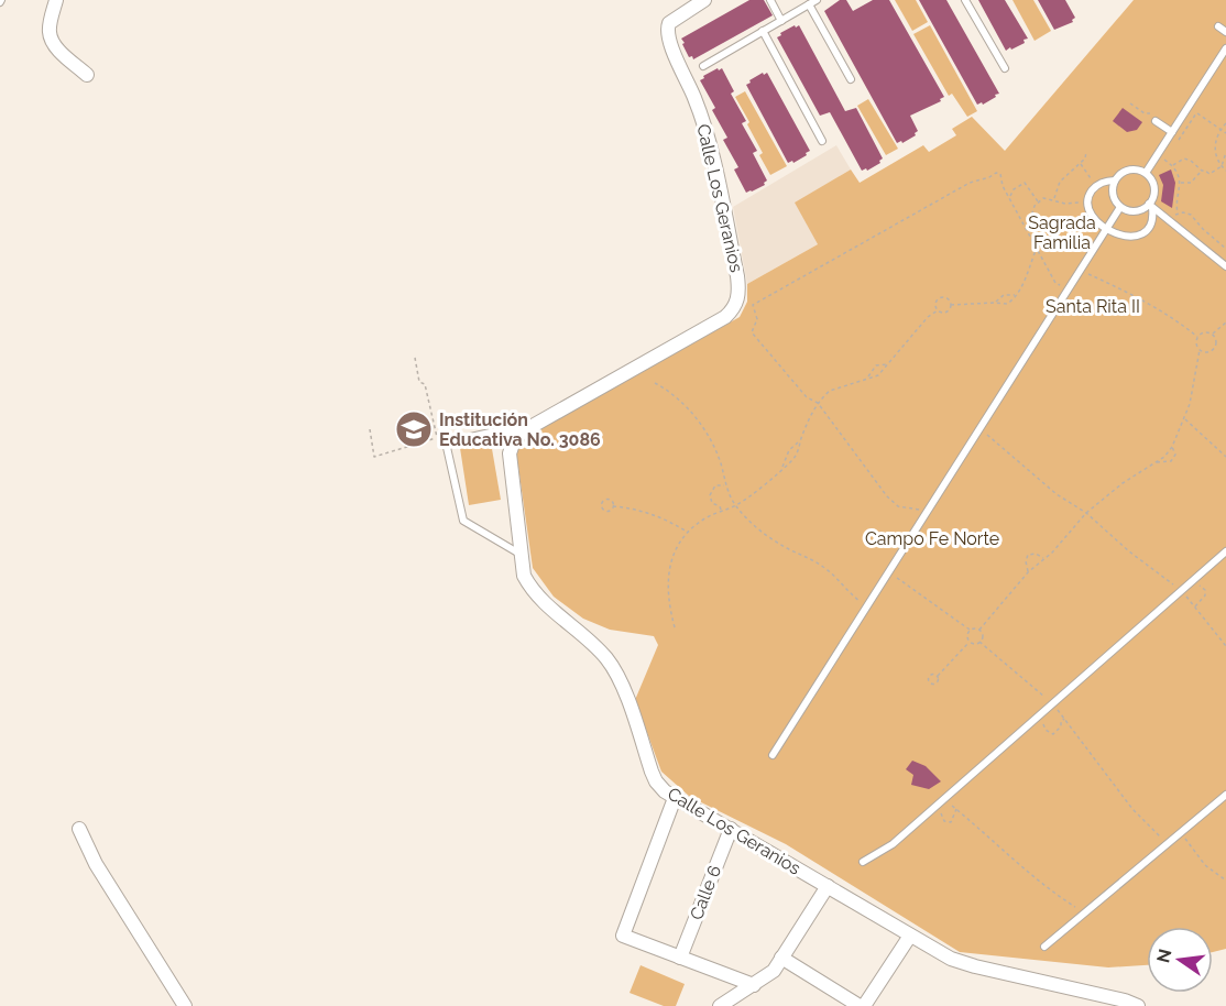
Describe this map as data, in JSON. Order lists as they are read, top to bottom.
{
  "streets": {
    "street": ["Calle Los Geranios", "Calle 6"]
  },
  "crossings": [
    ["Calle Los Geranios", "Calle 6"]
  ],
  "parks": ["Sagrada Familia", "Santa Rita II", "Campo Fe Norte"],
  "places": {
    "school or university": ["Institución Educativa No. 3086"]
  },
  "north": "left"
}
